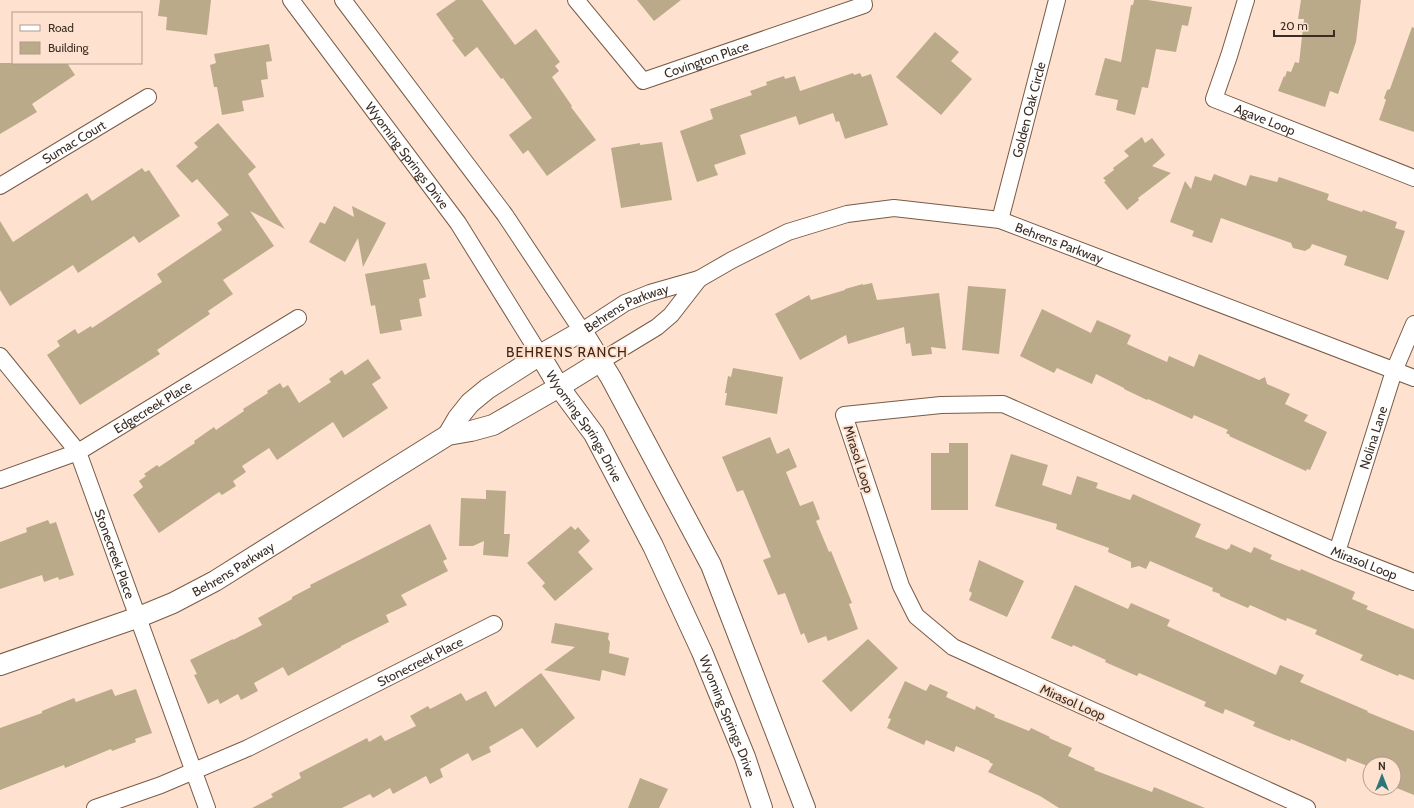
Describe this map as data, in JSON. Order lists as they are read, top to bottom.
{
  "streets": {
    "street": [
      "Covington Place",
      "Golden Oak Circle",
      "Agave Loop",
      "Sumac Court",
      "Wyoming Springs Drive",
      "Behrens Parkway",
      "Edgecreek Place",
      "Nolina Lane",
      "Mirasol Loop",
      "Stonecreek Place"
    ]
  },
  "crossings": [
    ["Golden Oak Circle", "Behrens Parkway"],
    ["Wyoming Springs Drive", "Behrens Parkway"],
    ["Behrens Parkway", "Nolina Lane"],
    ["Behrens Parkway", "Stonecreek Place"],
    ["Edgecreek Place", "Stonecreek Place"],
    ["Nolina Lane", "Mirasol Loop"]
  ],
  "districts": ["BEHRENS RANCH"],
  "legend": ["Road", "Building"],
  "scale_bar": "20 m",
  "north": "top"
}
